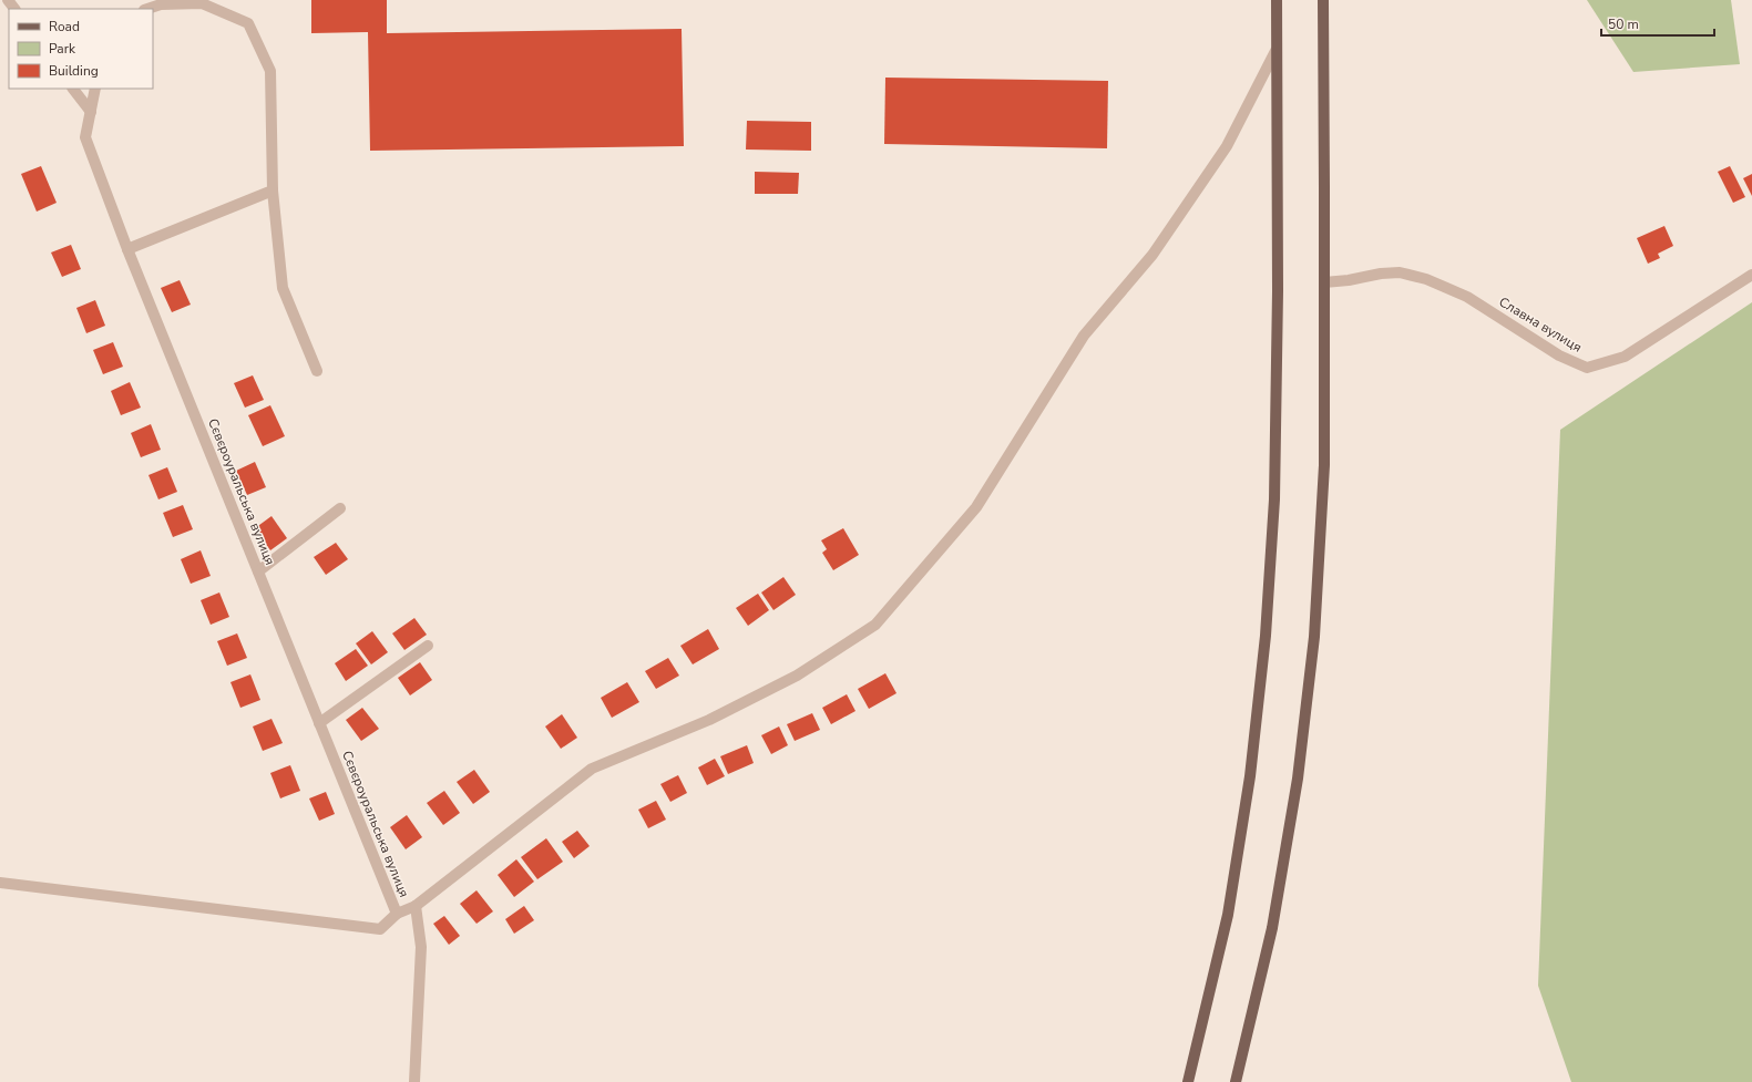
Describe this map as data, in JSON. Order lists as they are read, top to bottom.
{
  "streets": {
    "street": ["Славна вулиця", "Сєвєроуральська вулиця"]
  },
  "legend": ["Road", "Park", "Building"],
  "scale_bar": "50 m"
}
